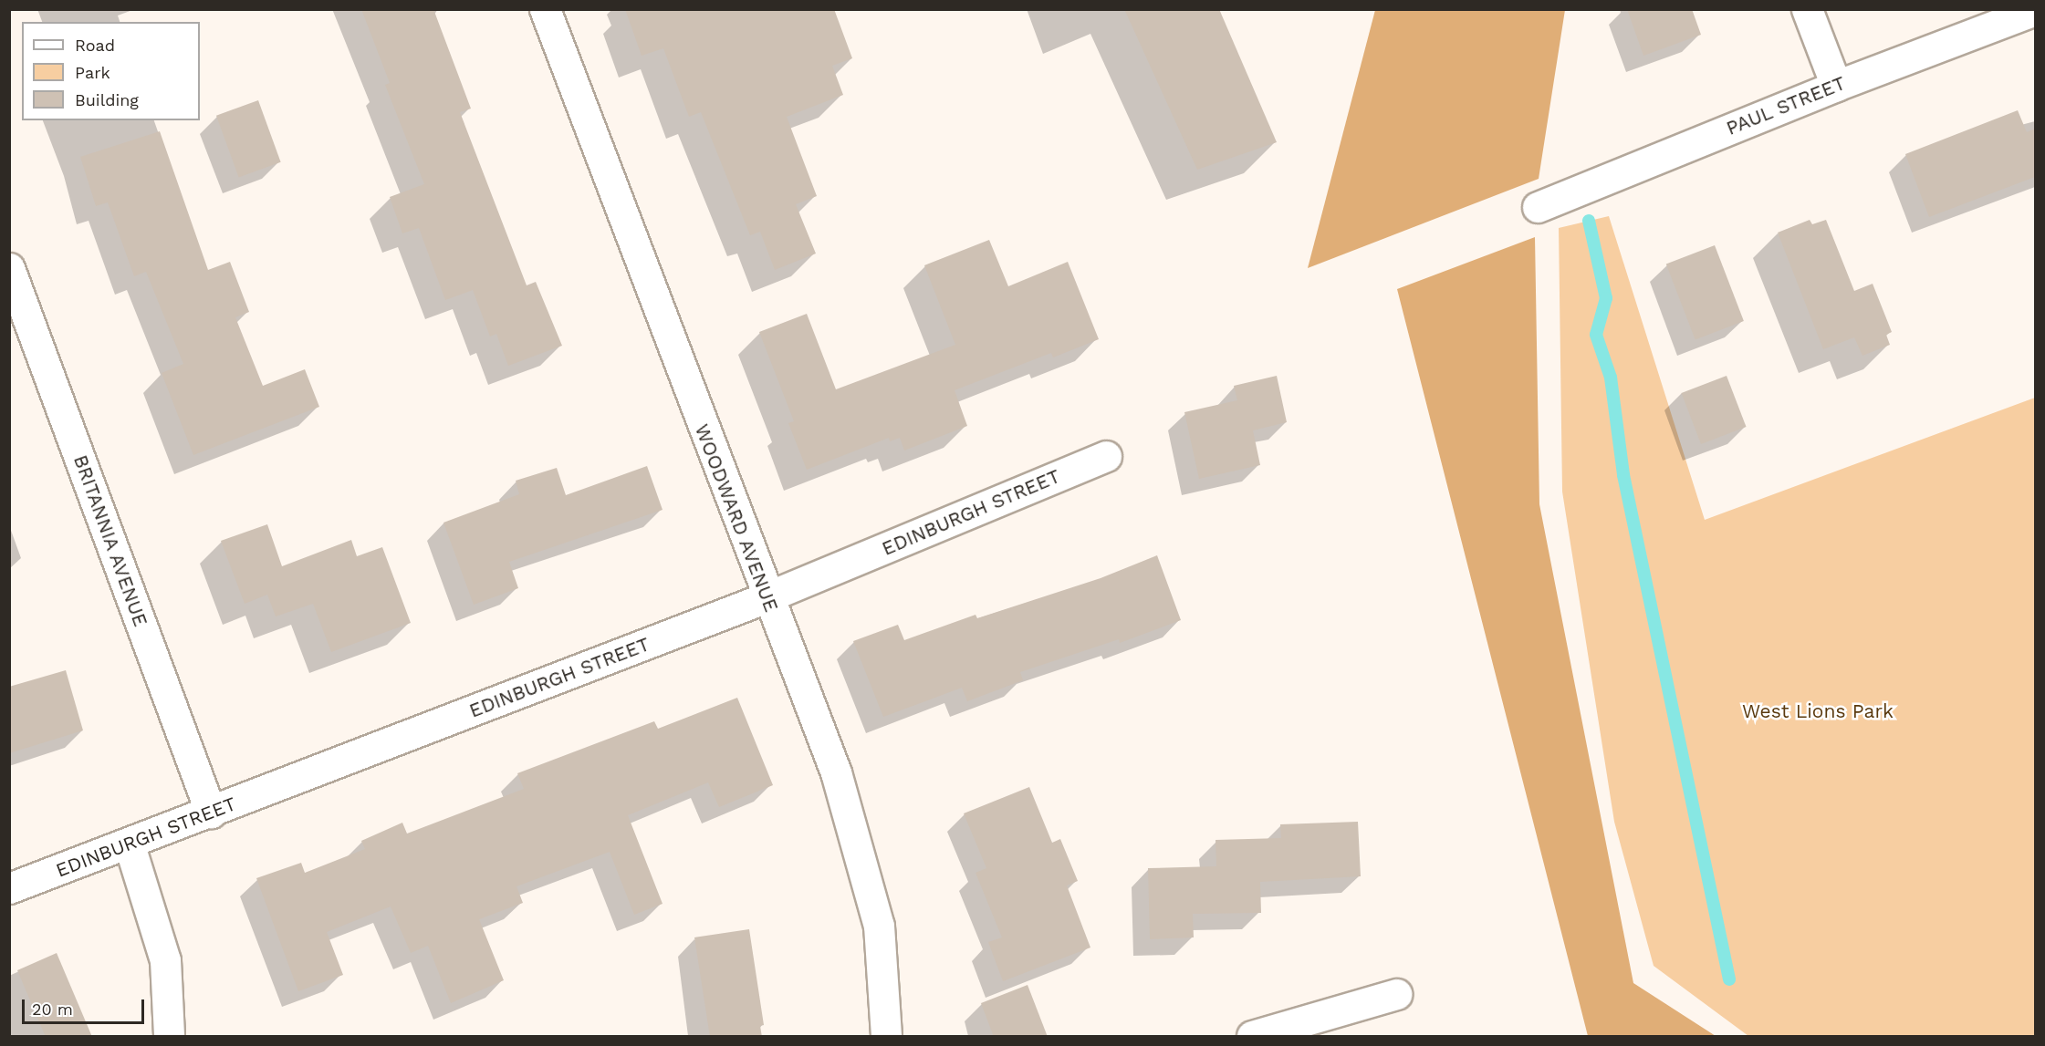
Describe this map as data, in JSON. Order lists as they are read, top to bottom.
{
  "streets": {
    "street": [
      "PAUL STREET",
      "EDINBURGH STREET",
      "WOODWARD AVENUE",
      "BRITANNIA AVENUE"
    ]
  },
  "crossings": [
    ["EDINBURGH STREET", "WOODWARD AVENUE"],
    ["EDINBURGH STREET", "BRITANNIA AVENUE"]
  ],
  "parks": ["West Lions Park"],
  "legend": ["Road", "Park", "Building"],
  "scale_bar": "20 m"
}
